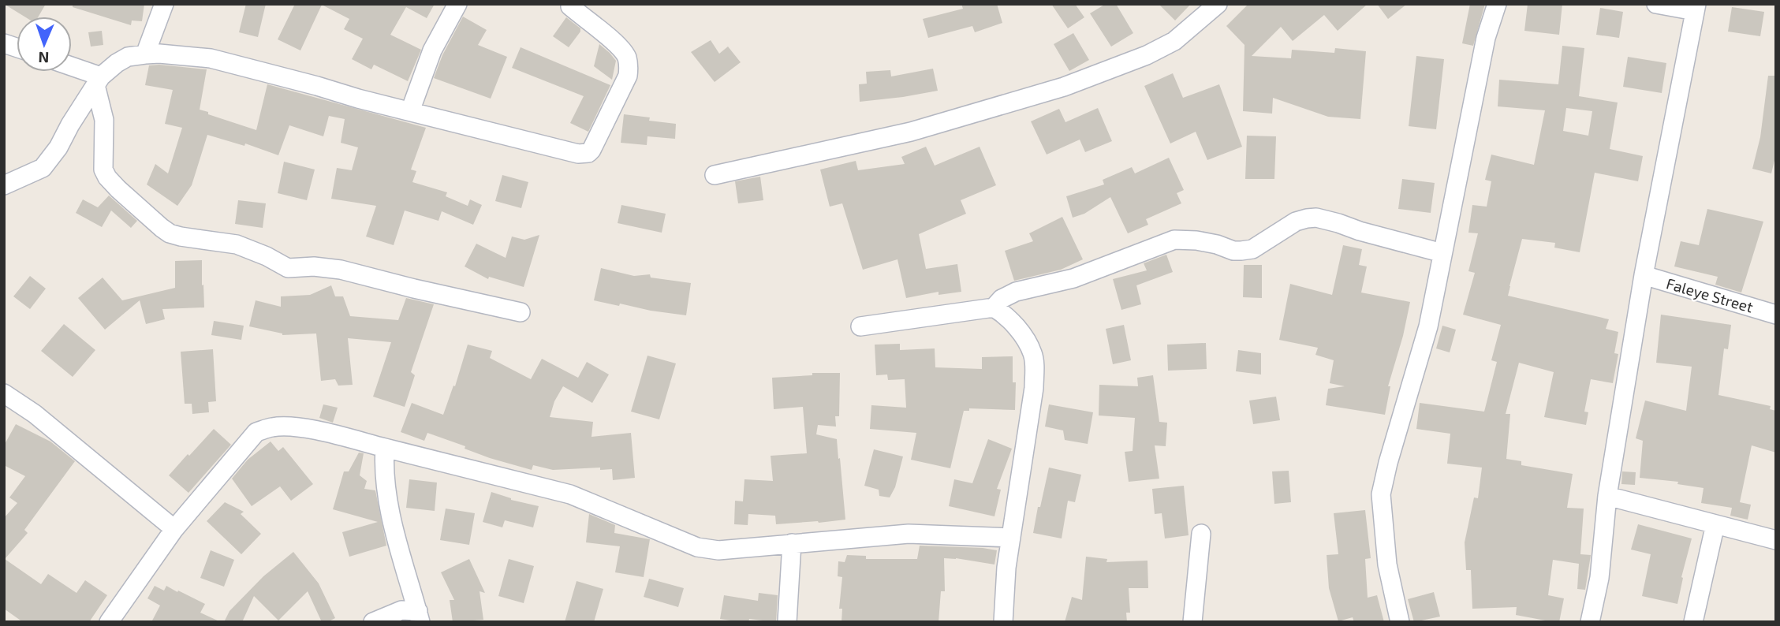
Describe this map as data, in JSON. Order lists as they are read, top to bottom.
{
  "streets": {
    "street": ["Faleye Street"]
  },
  "north": "bottom"
}
